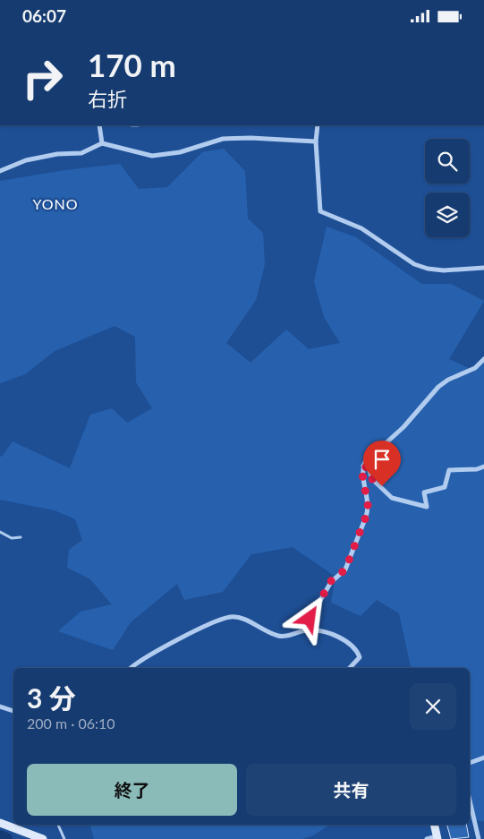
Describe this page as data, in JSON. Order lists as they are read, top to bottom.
{
  "districts": ["YONO"],
  "page": {
    "status": "06:07",
    "turn": ["170 m", "右折"],
    "heading": ["3 分", "200 m · 06:10"],
    "buttons": ["終了", "共有"]
  }
}
